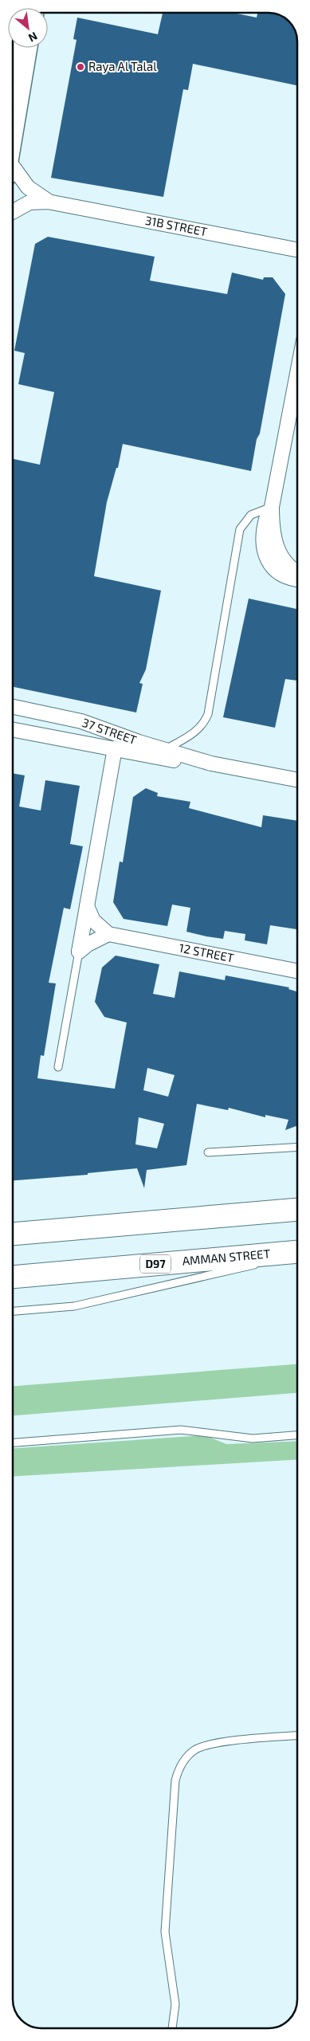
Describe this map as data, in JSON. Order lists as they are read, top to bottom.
{
  "streets": {
    "main road": ["AMMAN STREET", "D97"],
    "street": ["31B STREET", "37 STREET", "12 STREET"]
  },
  "places": ["Raya Al Talal"],
  "north": "bottom right"
}
